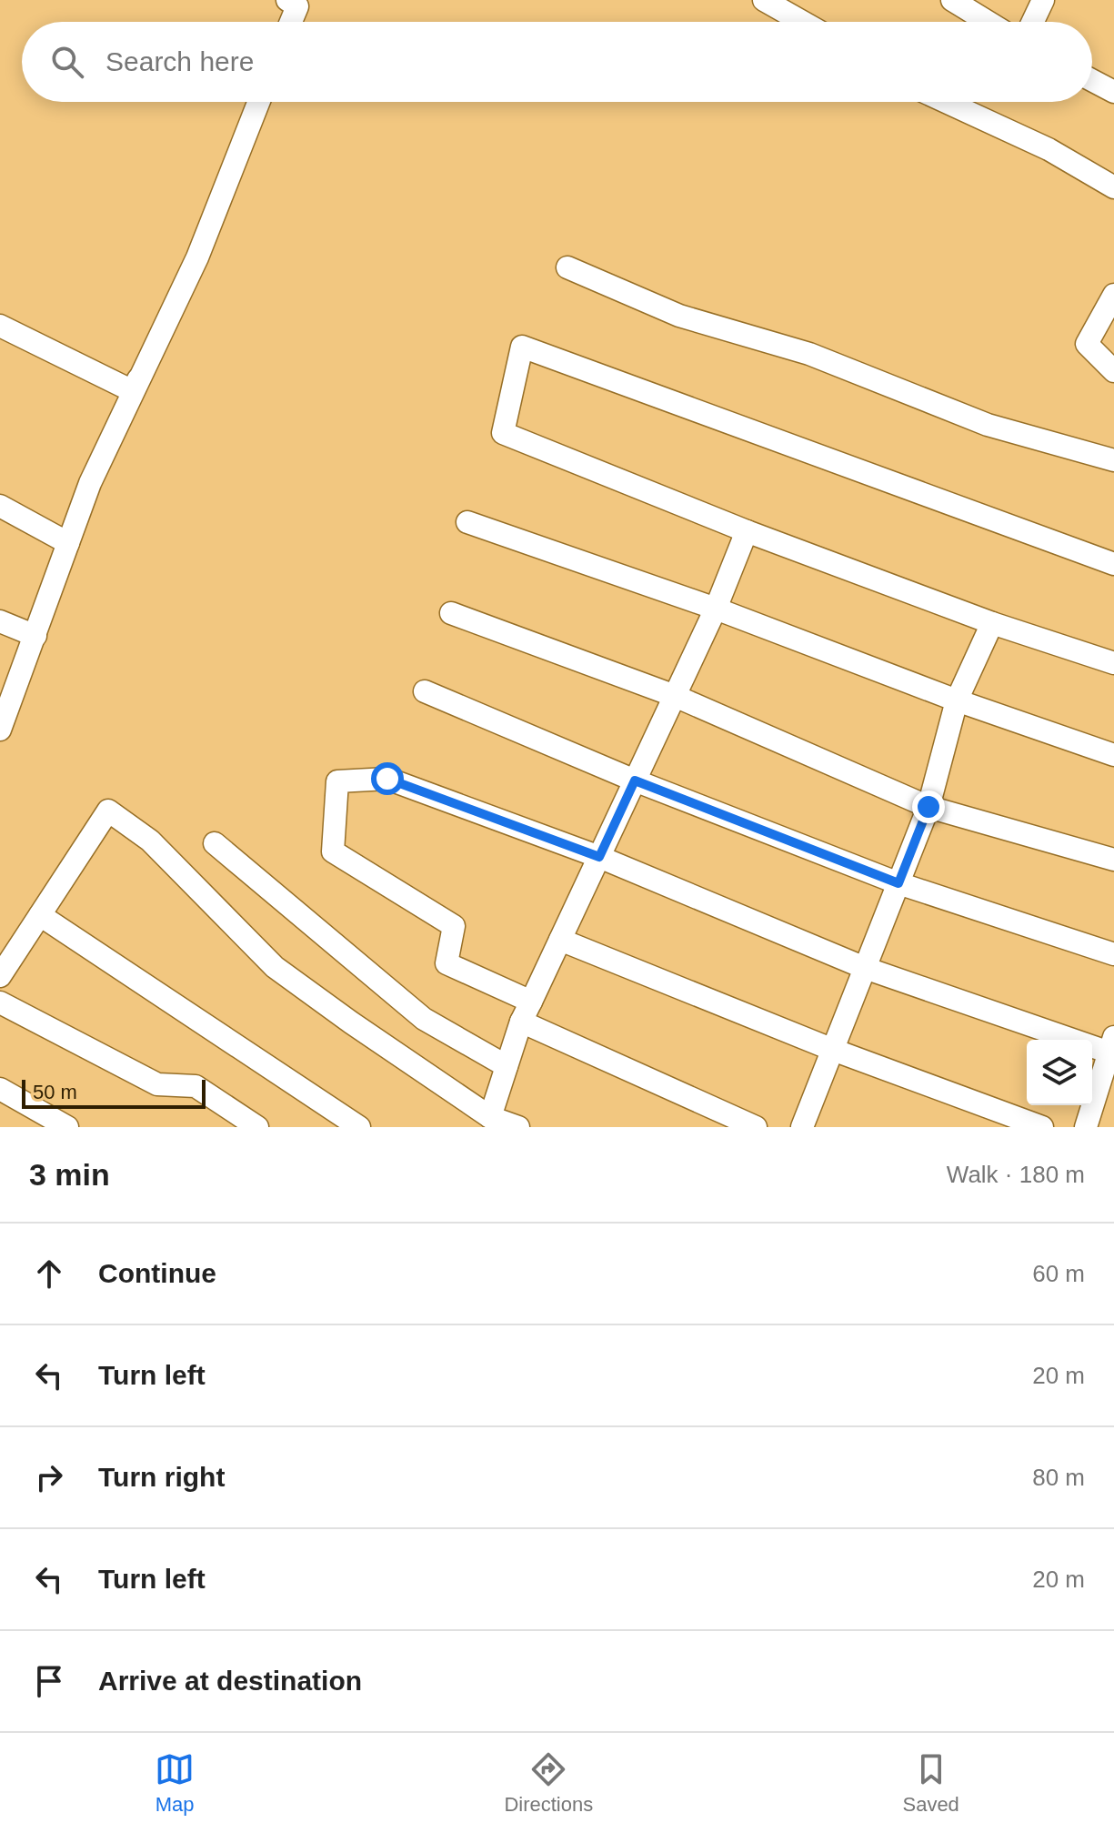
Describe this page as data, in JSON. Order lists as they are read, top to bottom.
{
  "scale_bar": "50 m",
  "page": {
    "search": "Search here",
    "scale": "50 m",
    "heading": ["3 min", "Walk · 180 m"],
    "list": [
      ["Continue", "60 m"],
      ["Turn left", "20 m"],
      ["Turn right", "80 m"],
      ["Turn left", "20 m"],
      "Arrive at destination"
    ],
    "nav": ["Map", "Directions", "Saved"]
  }
}
